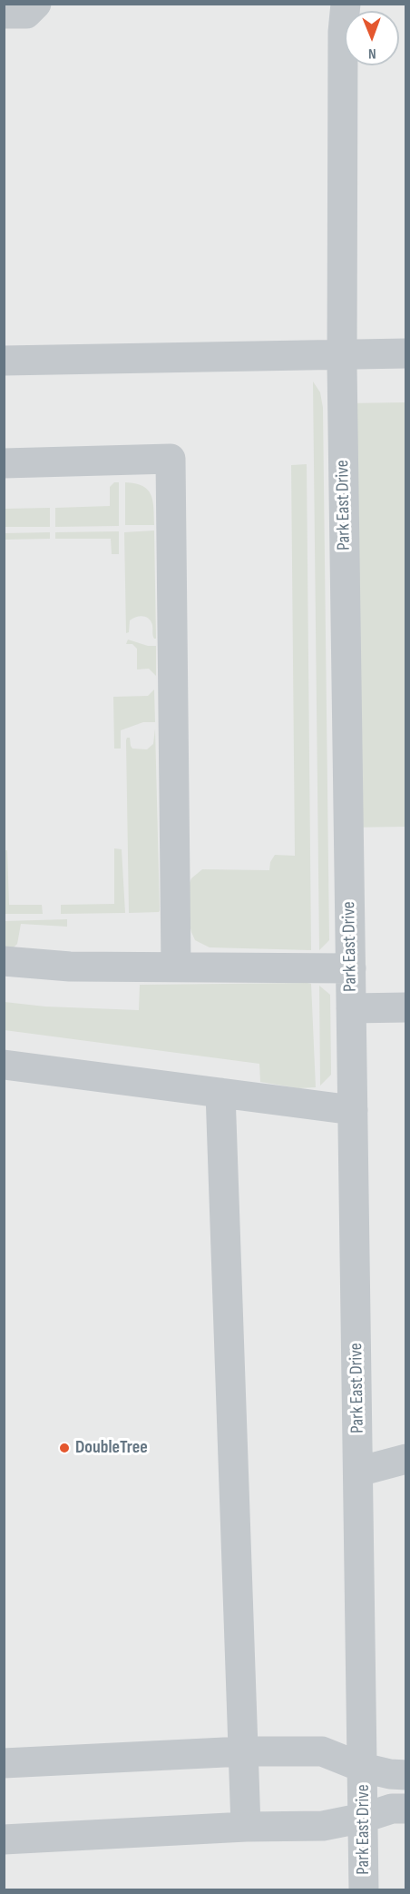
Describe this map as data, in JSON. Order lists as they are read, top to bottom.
{
  "streets": {
    "street": ["Park East Drive"]
  },
  "places": ["DoubleTree"],
  "north": "bottom"
}
